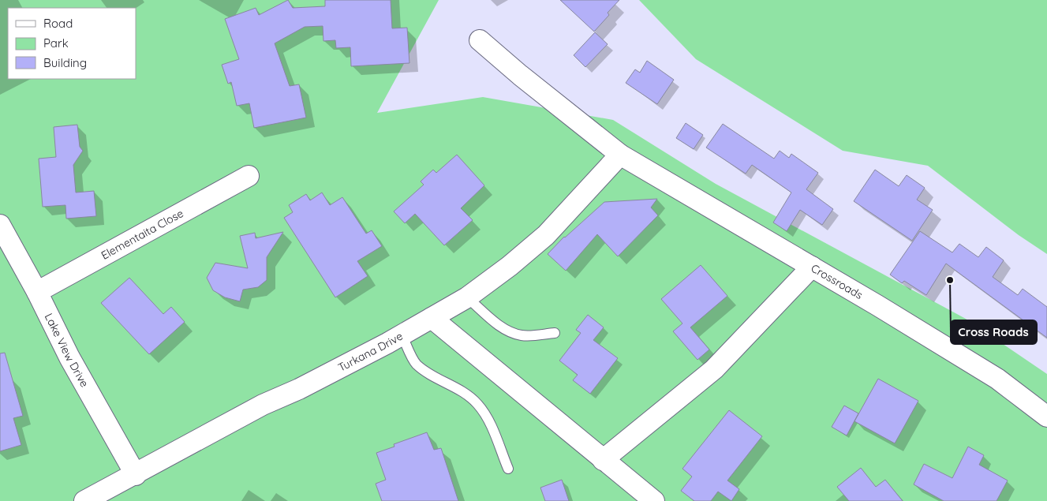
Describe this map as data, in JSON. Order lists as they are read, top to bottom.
{
  "streets": {
    "street": [
      "Elementaita Close",
      "Crossroads",
      "Lake View Drive",
      "Turkana Drive"
    ]
  },
  "crossings": [
    ["Elementaita Close", "Lake View Drive"],
    ["Crossroads", "Turkana Drive"],
    ["Lake View Drive", "Turkana Drive"]
  ],
  "places": ["Cross Roads"],
  "legend": ["Road", "Park", "Building"]
}
